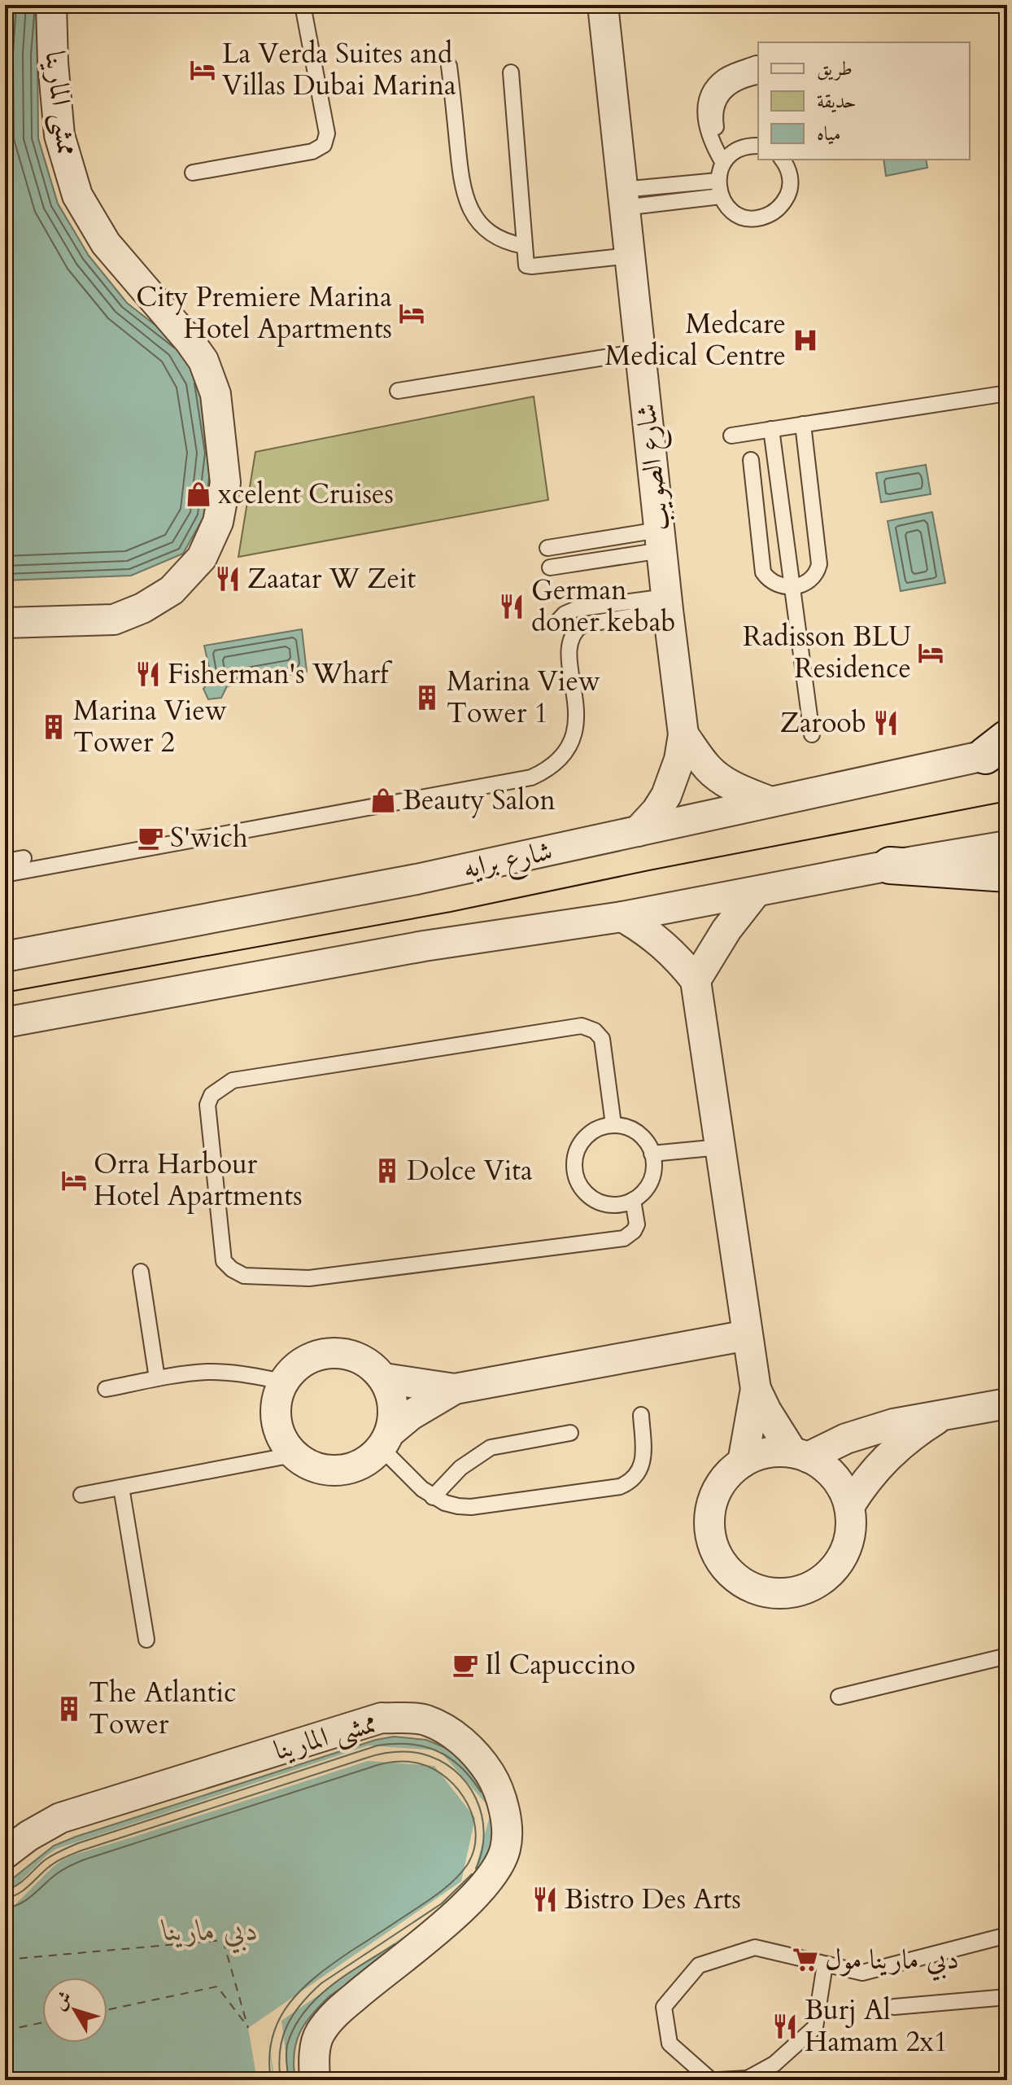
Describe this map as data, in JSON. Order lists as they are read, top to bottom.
{
  "streets": {
    "street": ["ممشى المارينا", "شارع الصويب", "شارع برايه"]
  },
  "crossings": [
    ["شارع الصويب", "شارع برايه"]
  ],
  "water": ["دبي مارينا"],
  "places": {
    "hotel": [
      "La Verda Suites and Villas Dubai Marina",
      "City Premiere Marina Hotel Apartments",
      "Radisson BLU Residence",
      "Orra Harbour Hotel Apartments"
    ],
    "hospital": ["Medcare Medical Centre"],
    "shop": ["xcelent Cruises", "Beauty Salon"],
    "restaurant": [
      "Zaatar W Zeit",
      "German doner kebab",
      "Fisherman's Wharf",
      "Zaroob",
      "Bistro Des Arts",
      "Burj Al Hamam 2x1"
    ],
    "building": [
      "Marina View Tower 1",
      "Marina View Tower 2",
      "Dolce Vita",
      "The Atlantic Tower"
    ],
    "cafe": ["S'wich", "Il Capuccino"],
    "supermarket": ["دبي مارينا مول"]
  },
  "legend": ["طريق", "حديقة", "مياه"],
  "north": "top left"
}
